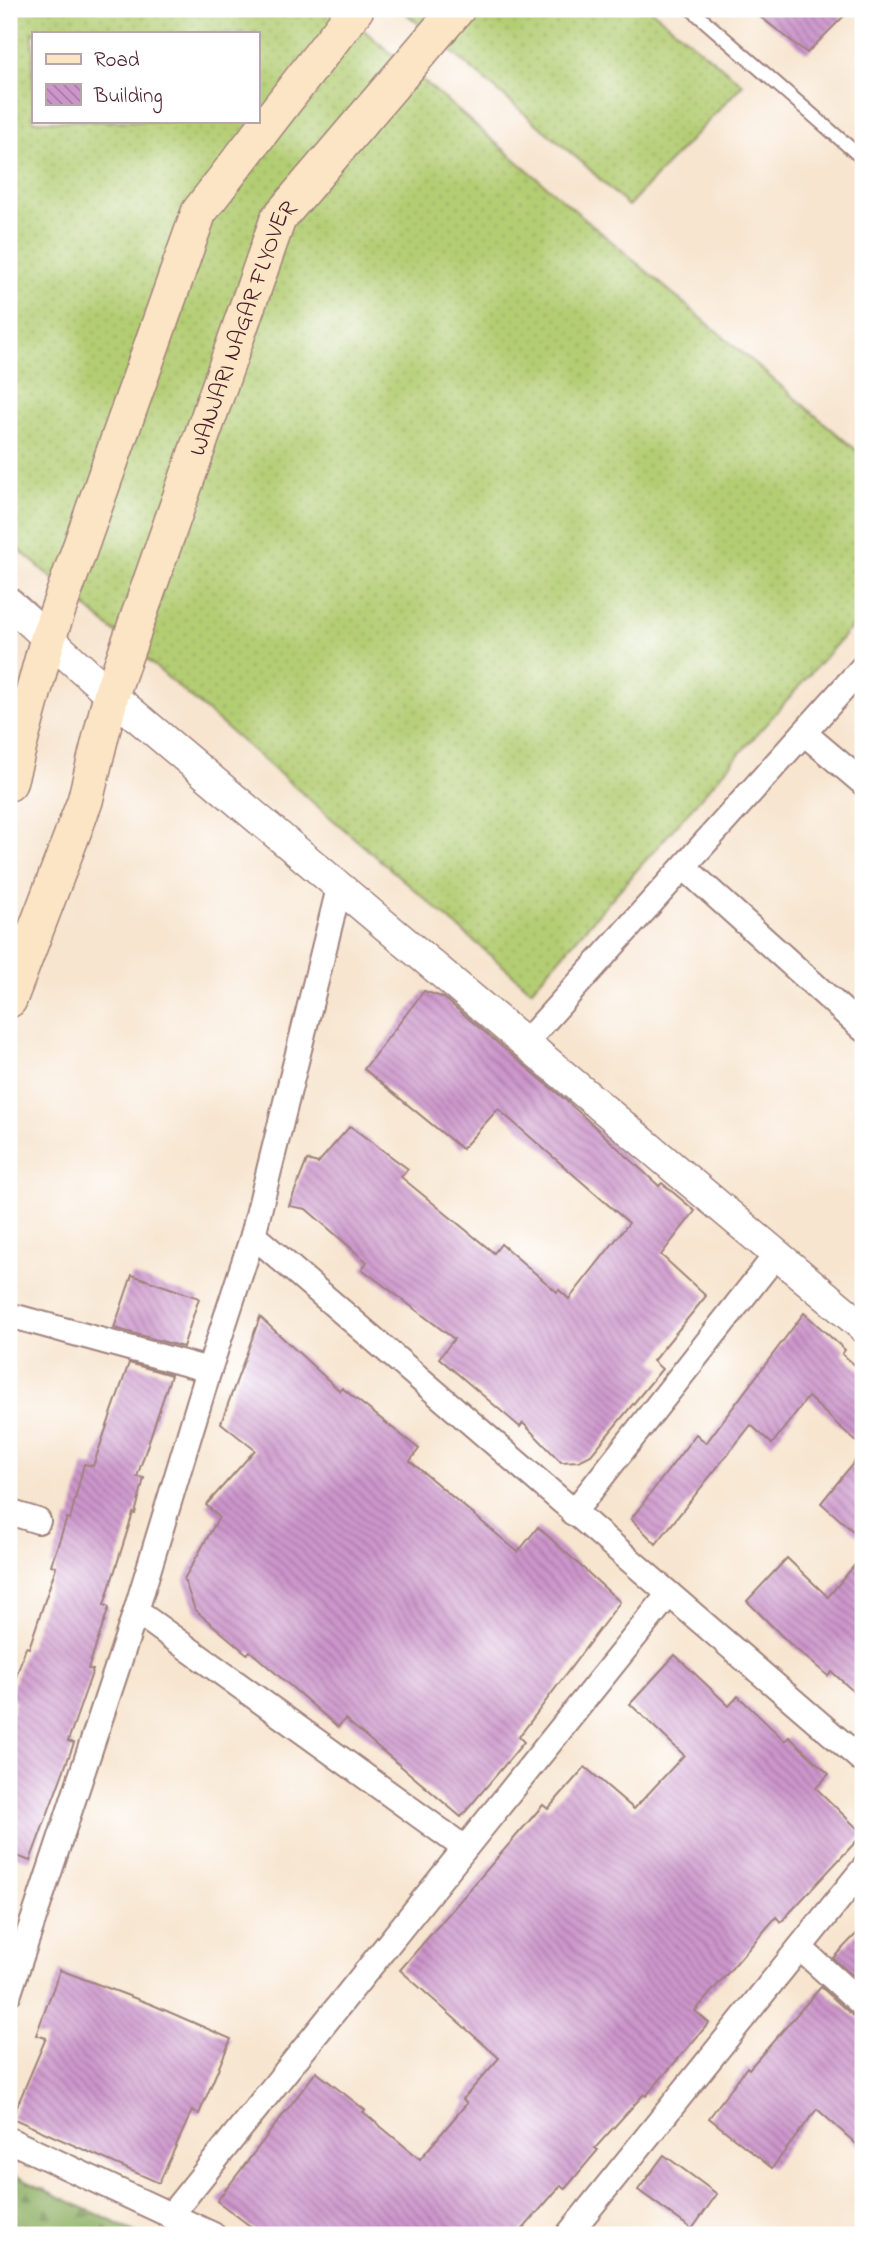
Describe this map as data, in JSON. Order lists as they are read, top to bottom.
{
  "streets": {
    "main road": ["WANJARI NAGAR FLYOVER"]
  },
  "legend": ["Road", "Building"]
}
